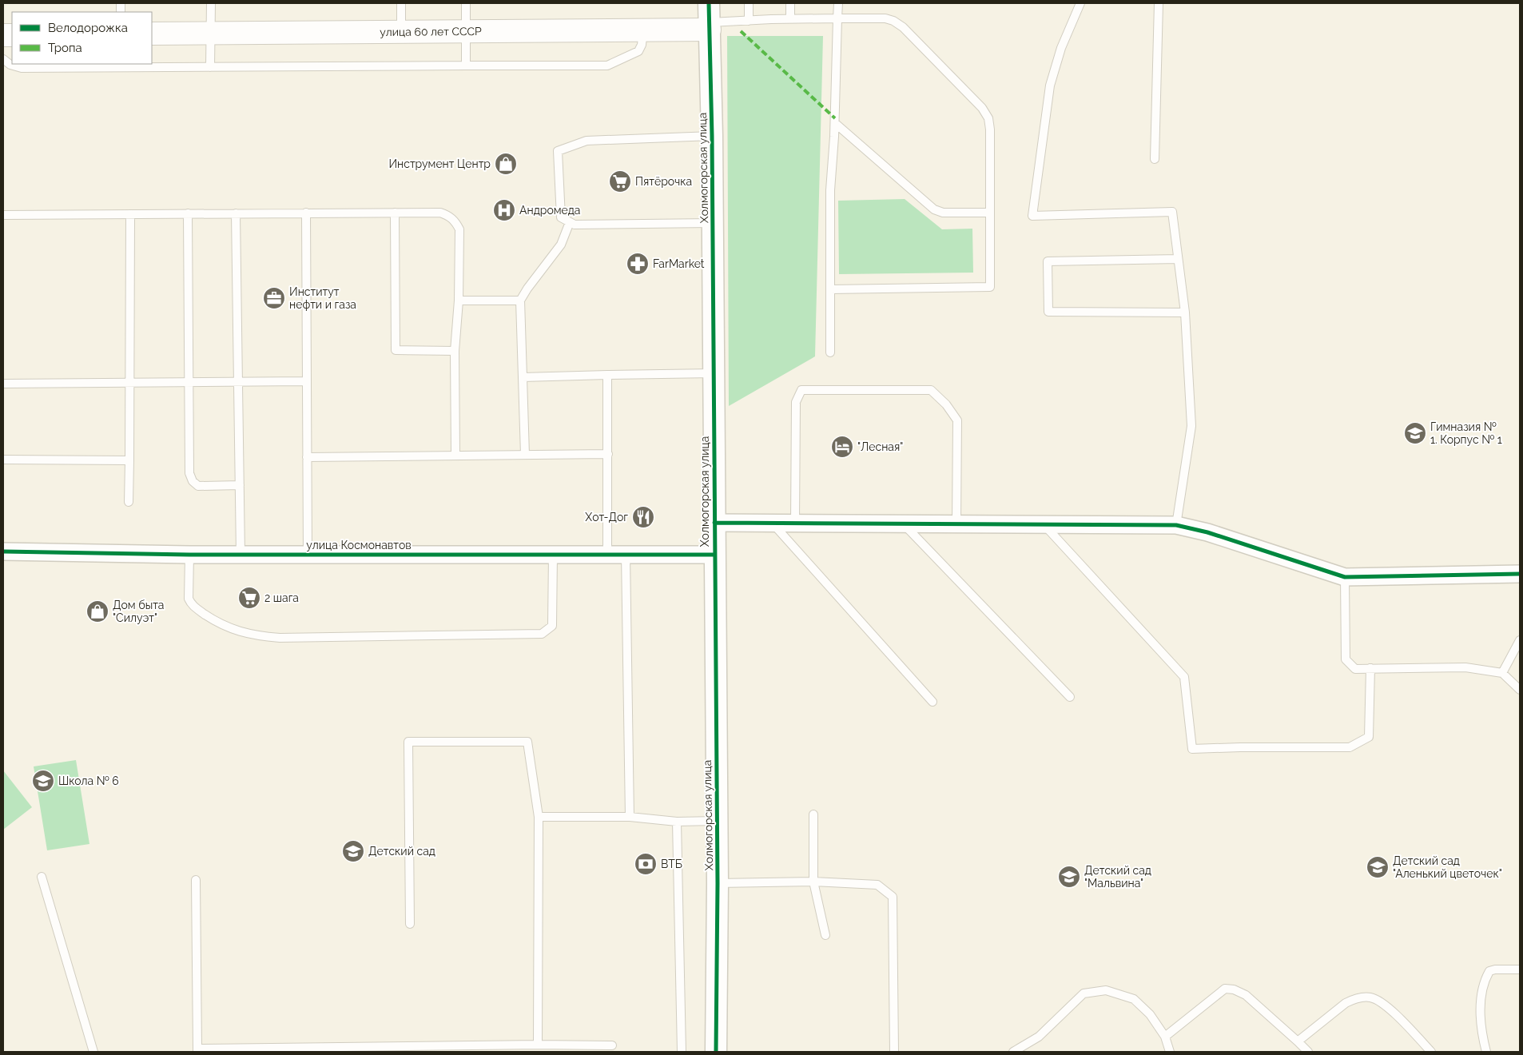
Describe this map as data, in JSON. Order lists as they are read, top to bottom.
{
  "streets": {
    "main road": ["улица 60 лет СССР"],
    "street": ["Холмогорская улица", "улица Космонавтов"]
  },
  "crossings": [
    ["улица 60 лет СССР", "Холмогорская улица"],
    ["Холмогорская улица", "улица Космонавтов"]
  ],
  "places": {
    "shop": ["Инструмент Центр", "Дом быта \"Силуэт\""],
    "supermarket": ["Пятёрочка", "2 шага"],
    "hospital": ["Андромеда"],
    "pharmacy": ["FarMarket"],
    "office": ["Институт нефти и газа"],
    "school or university": [
      "Гимназия № 1. Корпус № 1",
      "Школа № 6",
      "Детский сад",
      "Детский сад \"Аленький цветочек\"",
      "Детский сад \"Мальвина\""
    ],
    "hotel": ["\"Лесная\""],
    "restaurant": ["Хот-Дог"],
    "bank": ["ВТБ"]
  },
  "legend": ["Велодорожка", "Тропа"]
}
